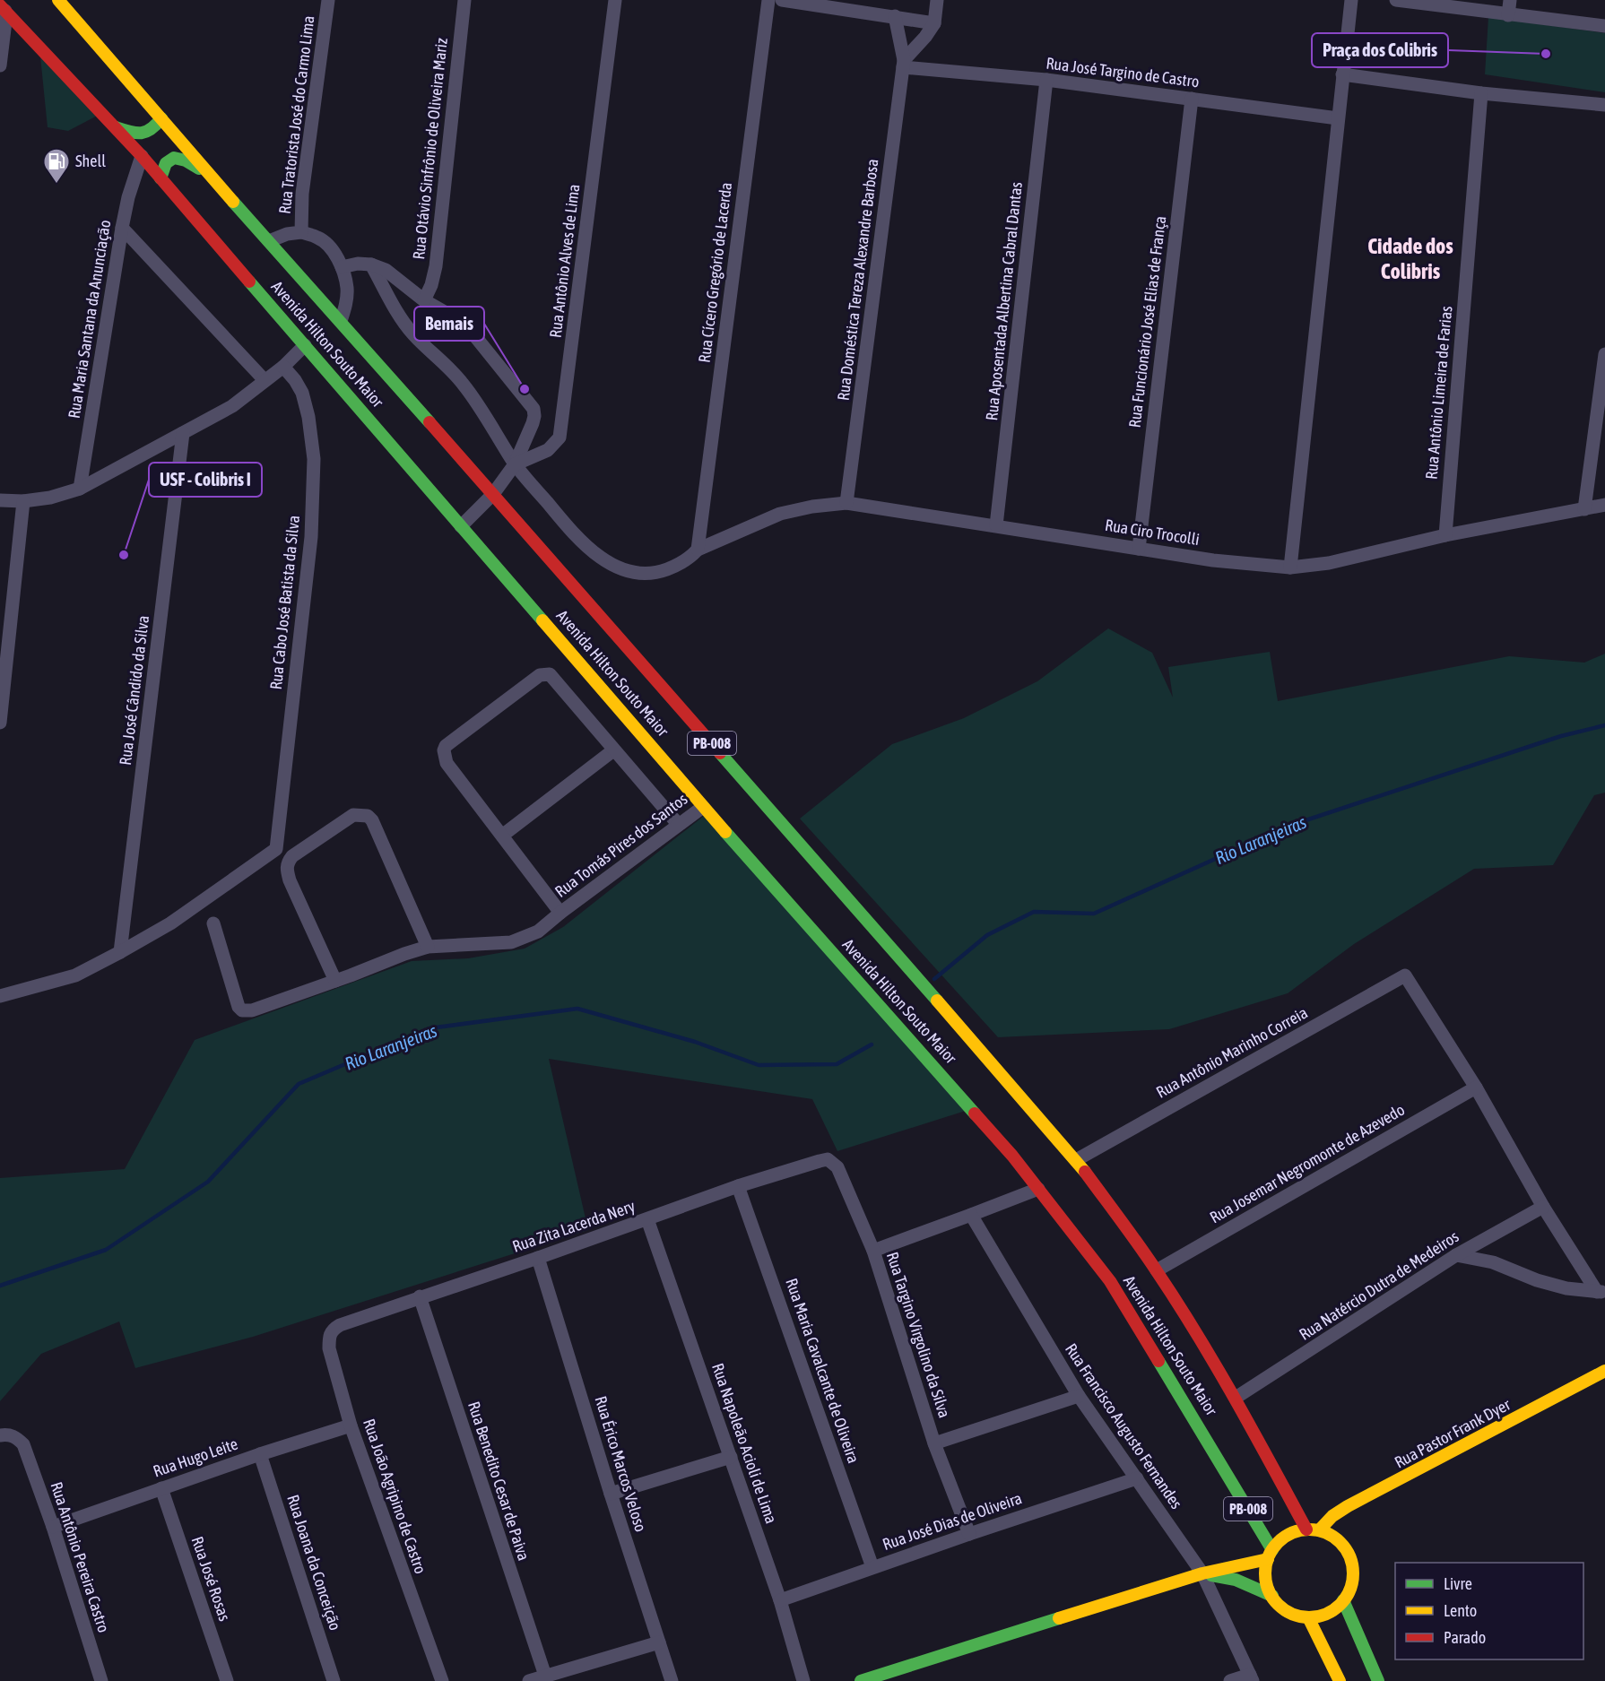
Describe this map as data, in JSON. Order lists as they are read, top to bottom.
{
  "streets": {
    "main road": ["Avenida Hilton Souto Maior", "PB-008", "Rua Pastor Frank Dyer"],
    "street": [
      "Rua José Targino de Castro",
      "Rua Tratorista José do Carmo Lima",
      "Rua Otávio Sinfrônio de Oliveira Mariz",
      "Rua Antônio Alves de Lima",
      "Rua Cícero Gregório de Lacerda",
      "Rua Doméstica Tereza Alexandre Barbosa",
      "Rua Aposentada Albertina Cabral Dantas",
      "Rua Maria Santana da Anunciação",
      "Rua Funcionário José Elias de França",
      "Rua Antônio Limeira de Farias",
      "Rua Ciro Trocolli",
      "Rua Cabo José Batista da Silva",
      "Rua José Cândido da Silva",
      "Rua Tomás Pires dos Santos",
      "Rua Antônio Marinho Correia",
      "Rua Josemar Negromonte de Azevedo",
      "Rua Zita Lacerda Nery",
      "Rua Natércio Dutra de Medeiros",
      "Rua Targino Virgolino da Silva",
      "Rua Maria Cavalcante de Oliveira",
      "Rua Francisco Augusto Fernandes",
      "Rua Napoleão Acioli de Lima",
      "Rua Hugo Leite",
      "Rua Érico Marcos Veloso",
      "Rua Benedito Cesar de Paiva",
      "Rua João Agripino de Castro",
      "Rua José Dias de Oliveira",
      "Rua Antônio Pereira Castro",
      "Rua Joana da Conceição",
      "Rua José Rosas"
    ]
  },
  "crossings": [
    ["Rua José Targino de Castro", "Rua Doméstica Tereza Alexandre Barbosa"],
    ["Rua José Targino de Castro", "Rua Aposentada Albertina Cabral Dantas"],
    ["Rua José Targino de Castro", "Rua Funcionário José Elias de França"],
    ["Rua Tratorista José do Carmo Lima", "Avenida Hilton Souto Maior"],
    ["Rua Antônio Alves de Lima", "Rua Ciro Trocolli"],
    ["Rua Cícero Gregório de Lacerda", "Rua Ciro Trocolli"],
    ["Rua Doméstica Tereza Alexandre Barbosa", "Rua Ciro Trocolli"],
    ["Rua Aposentada Albertina Cabral Dantas", "Rua Ciro Trocolli"],
    ["Rua Maria Santana da Anunciação", "Avenida Hilton Souto Maior"],
    ["Rua Funcionário José Elias de França", "Rua Ciro Trocolli"],
    ["Avenida Hilton Souto Maior", "Rua Tomás Pires dos Santos"],
    ["Avenida Hilton Souto Maior", "Rua Antônio Marinho Correia"],
    ["Avenida Hilton Souto Maior", "Rua Josemar Negromonte de Azevedo"],
    ["Avenida Hilton Souto Maior", "Rua Natércio Dutra de Medeiros"],
    ["Avenida Hilton Souto Maior", "Rua Pastor Frank Dyer"],
    ["Rua Antônio Limeira de Farias", "Rua Ciro Trocolli"],
    ["Rua Cabo José Batista da Silva", "Rua José Cândido da Silva"],
    ["Rua Antônio Marinho Correia", "Rua Josemar Negromonte de Azevedo"],
    ["Rua Zita Lacerda Nery", "Rua Targino Virgolino da Silva"],
    ["Rua Zita Lacerda Nery", "Rua Maria Cavalcante de Oliveira"],
    ["Rua Zita Lacerda Nery", "Rua Napoleão Acioli de Lima"],
    ["Rua Zita Lacerda Nery", "Rua Érico Marcos Veloso"],
    ["Rua Zita Lacerda Nery", "Rua Benedito Cesar de Paiva"],
    ["Rua Zita Lacerda Nery", "Rua João Agripino de Castro"],
    ["Rua Targino Virgolino da Silva", "Rua José Dias de Oliveira"],
    ["Rua Maria Cavalcante de Oliveira", "Rua José Dias de Oliveira"],
    ["Rua Francisco Augusto Fernandes", "Rua José Dias de Oliveira"],
    ["Rua Napoleão Acioli de Lima", "Rua José Dias de Oliveira"],
    ["Rua Hugo Leite", "Rua João Agripino de Castro"],
    ["Rua Hugo Leite", "Rua Antônio Pereira Castro"],
    ["Rua Hugo Leite", "Rua Joana da Conceição"],
    ["Rua Hugo Leite", "Rua José Rosas"]
  ],
  "districts": ["Cidade dos Colibris"],
  "water": ["Rio Laranjeiras"],
  "places": {
    "other": ["Praça dos Colibris", "Bemais", "USF - Colibris I"],
    "fuel station": ["Shell"]
  },
  "legend": ["Livre", "Lento", "Parado"]
}
